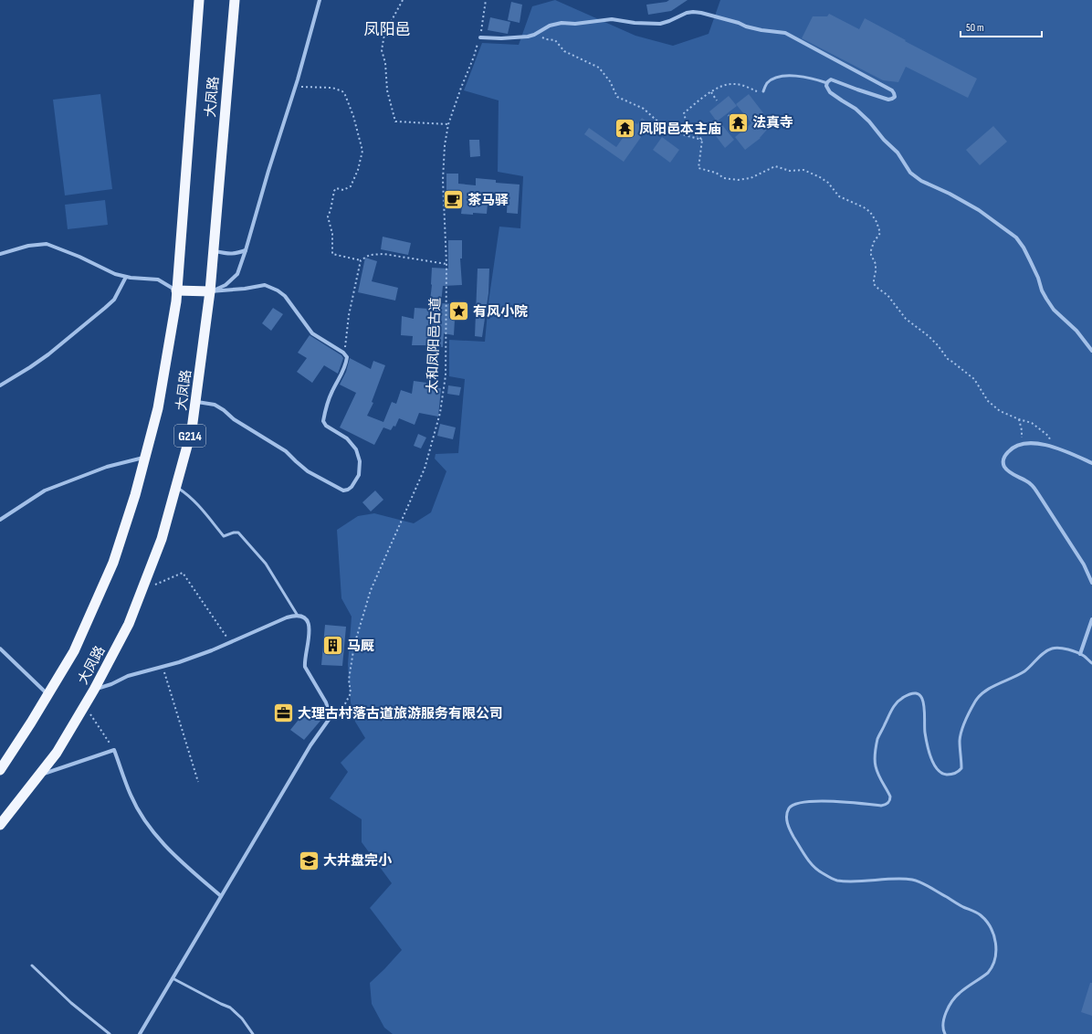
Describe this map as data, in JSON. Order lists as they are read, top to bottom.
{
  "streets": {
    "highway": ["大凤路", "G214"],
    "path": ["太和凤阳邑古道"]
  },
  "districts": ["凤阳邑"],
  "places": {
    "temple": ["法真寺", "凤阳邑本主庙"],
    "cafe": ["茶马驿"],
    "place": ["有风小院"],
    "building": ["马厩"],
    "office": ["大理古村落古道旅游服务有限公司"],
    "school or university": ["大井盘完小"]
  },
  "scale_bar": "50 m"
}
